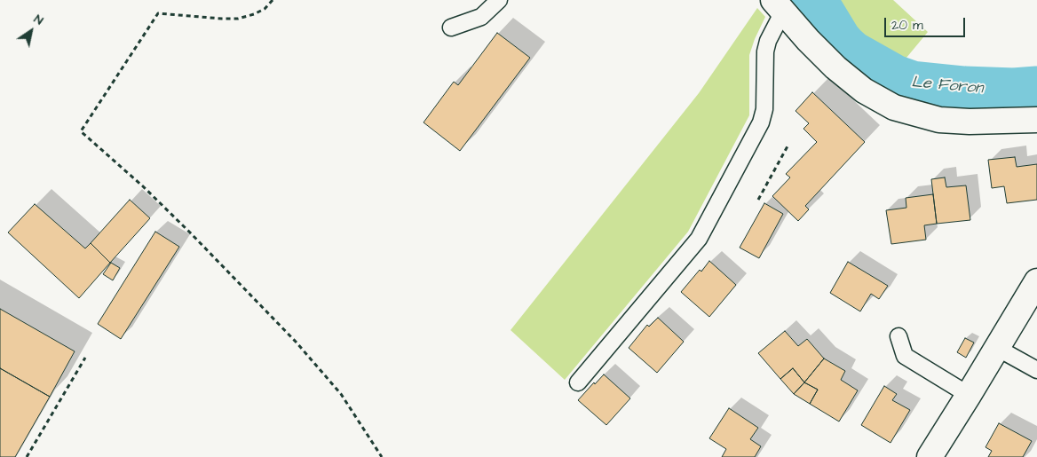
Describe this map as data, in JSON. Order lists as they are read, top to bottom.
{
  "water": ["Le Foron"],
  "scale_bar": "20 m",
  "north": "top right"
}
